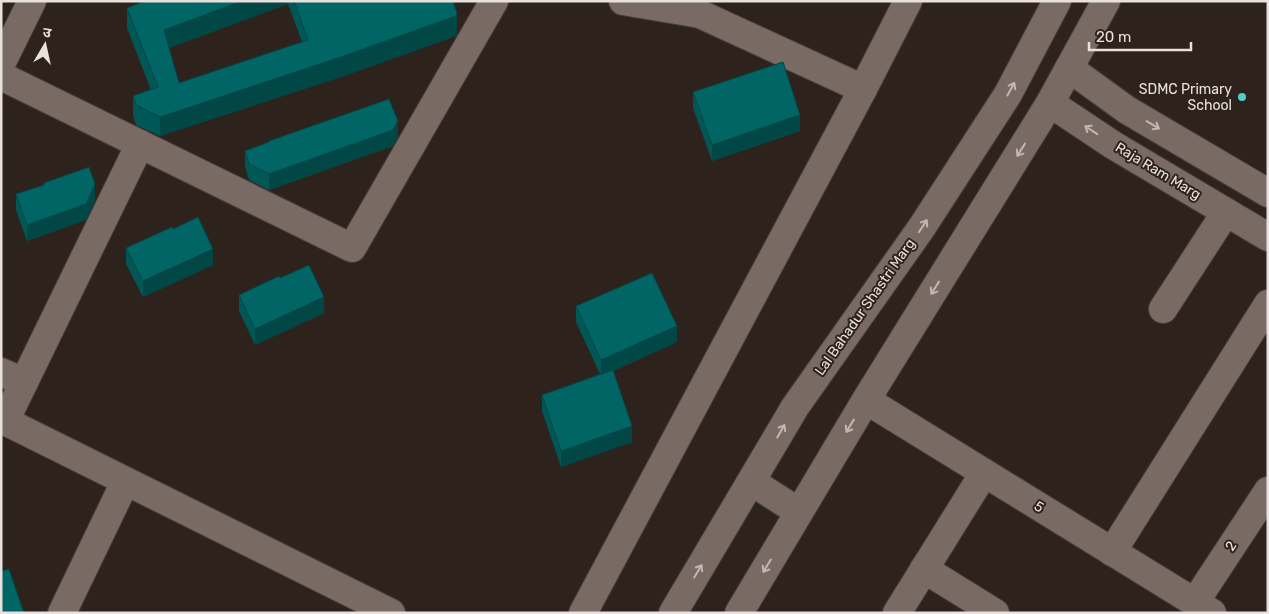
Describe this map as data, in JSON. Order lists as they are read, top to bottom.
{
  "streets": {
    "street": [
      "Raja Ram Marg",
      "Lal Bahadur Shastri Marg",
      "5",
      "2"
    ]
  },
  "crossings": [
    ["5", "2"]
  ],
  "places": ["SDMC Primary School"],
  "scale_bar": "20 m",
  "north": "top"
}
